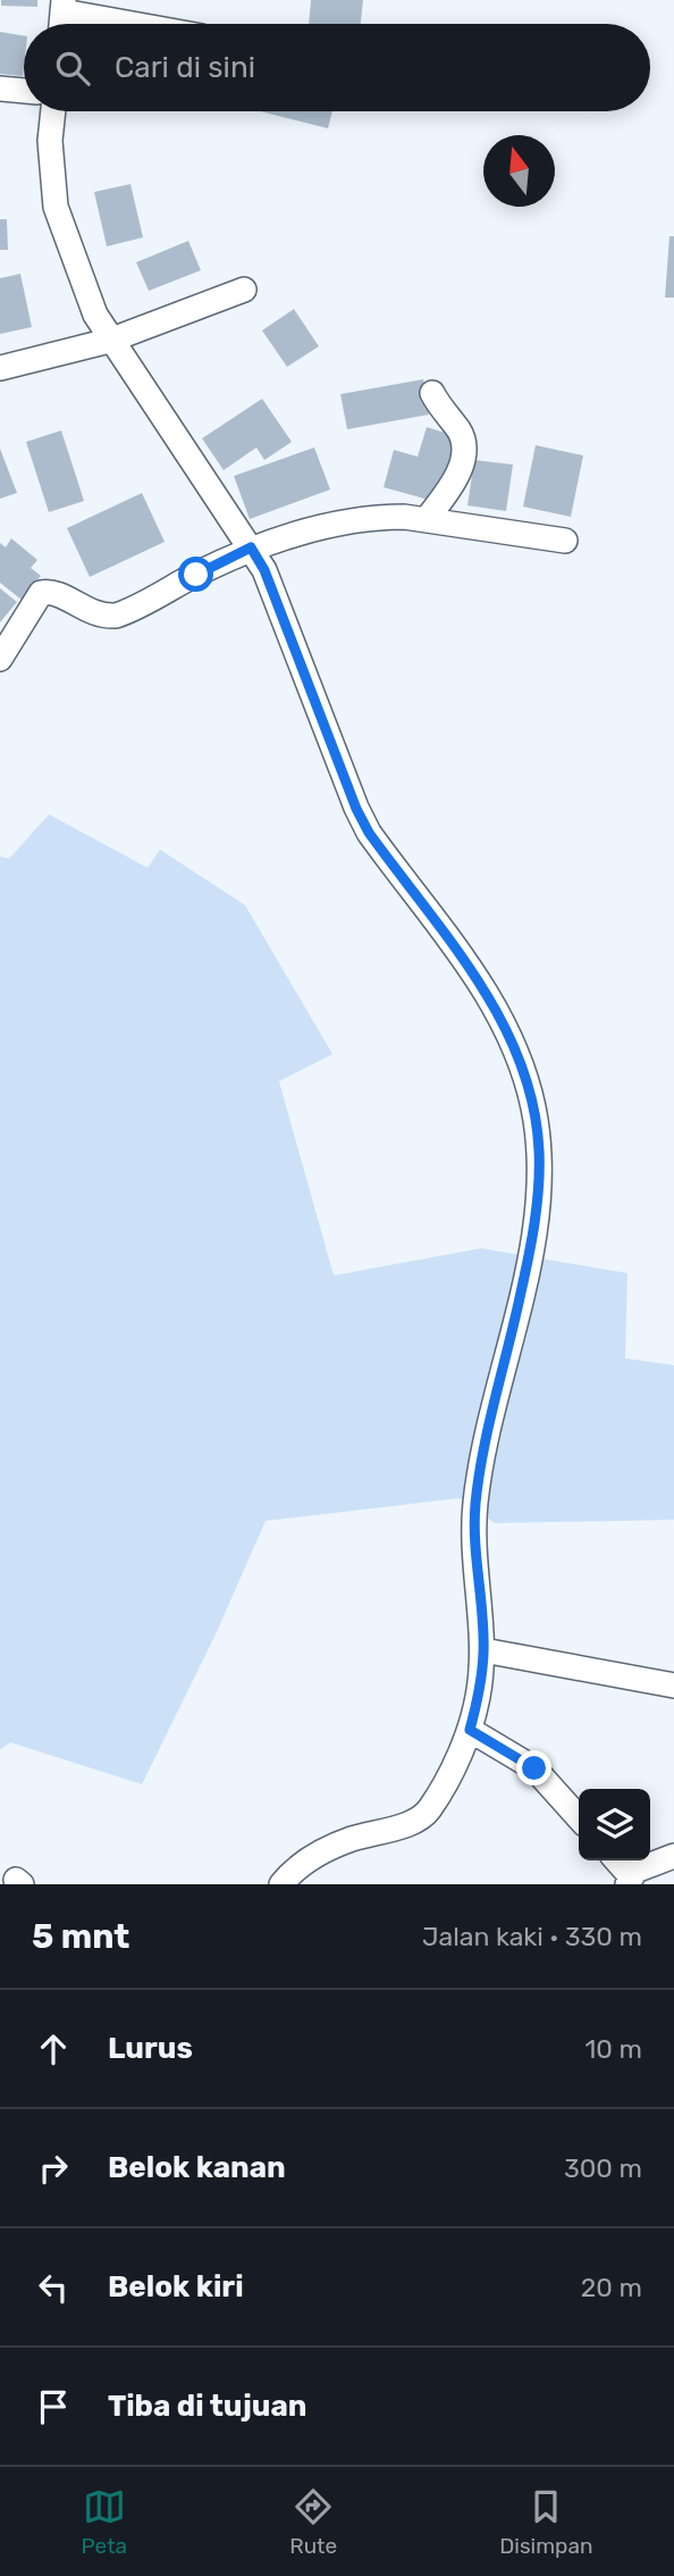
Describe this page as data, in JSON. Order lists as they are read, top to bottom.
{
  "north": "top",
  "page": {
    "search": "Cari di sini",
    "heading": ["5 mnt", "Jalan kaki · 330 m"],
    "list": [
      ["Lurus", "10 m"],
      ["Belok kanan", "300 m"],
      ["Belok kiri", "20 m"],
      "Tiba di tujuan"
    ],
    "nav": ["Peta", "Rute", "Disimpan"]
  }
}
